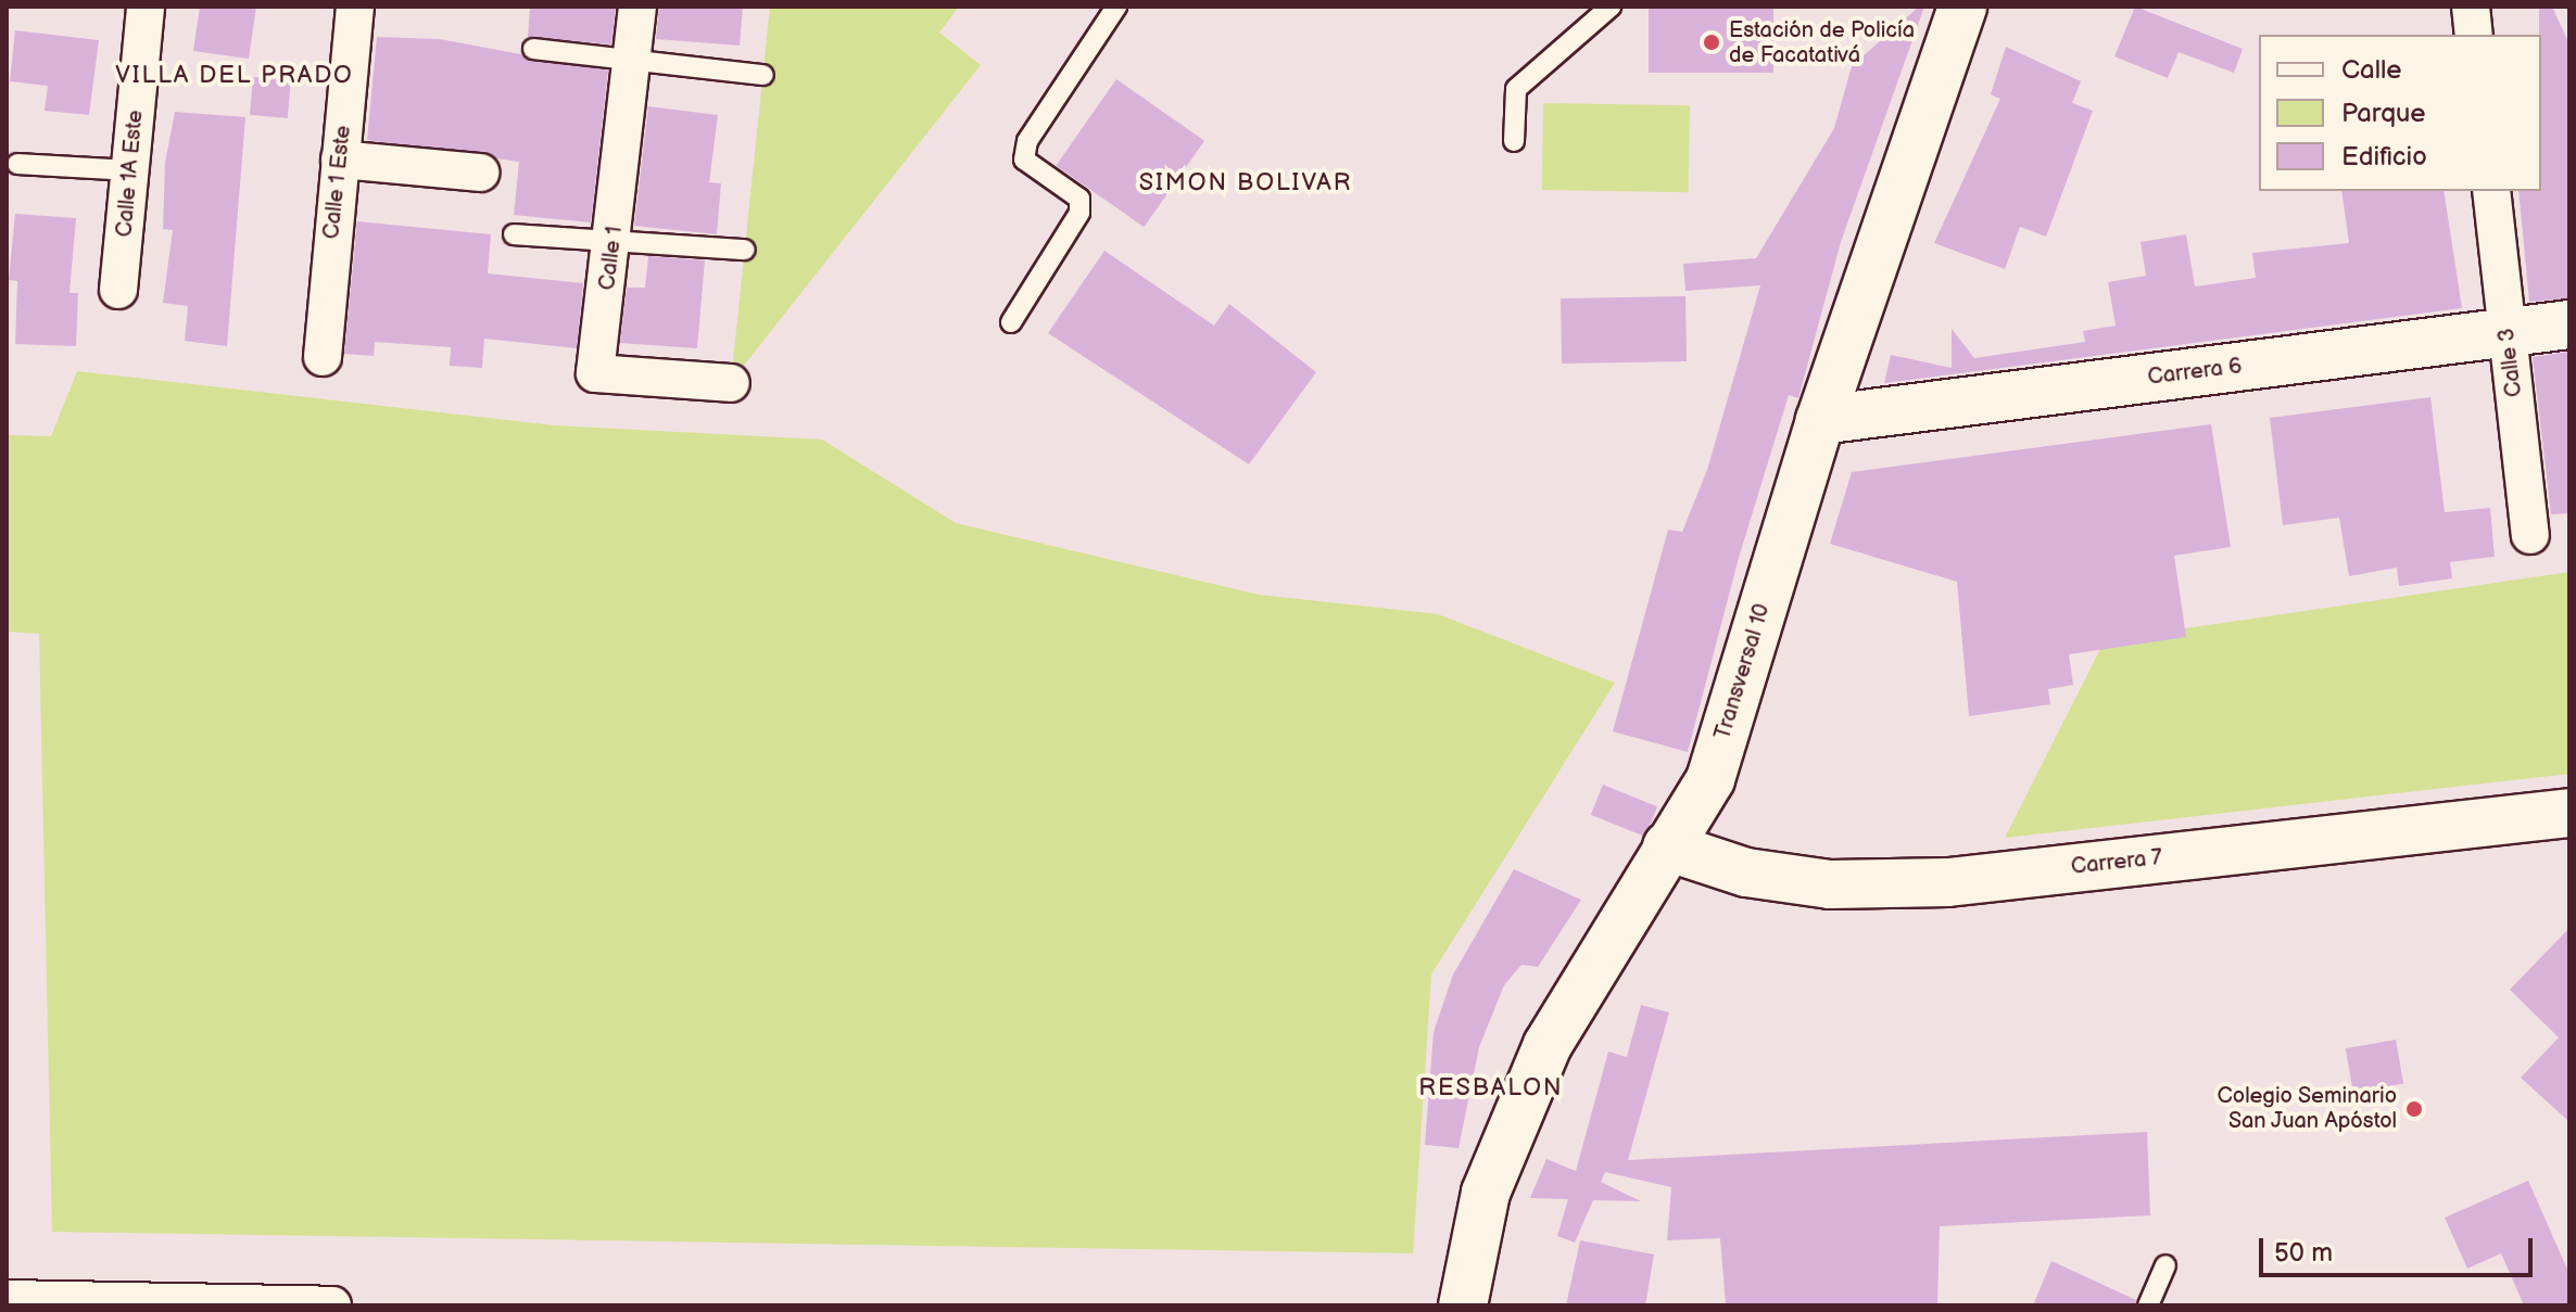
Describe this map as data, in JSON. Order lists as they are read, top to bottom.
{
  "streets": {
    "street": [
      "Calle 1A Este",
      "Calle 1 Este",
      "Calle 1",
      "Calle 3",
      "Carrera 6",
      "Transversal 10",
      "Carrera 7"
    ]
  },
  "crossings": [
    ["Calle 3", "Carrera 6"],
    ["Carrera 6", "Transversal 10"],
    ["Transversal 10", "Carrera 7"]
  ],
  "districts": ["VILLA DEL PRADO", "SIMON BOLIVAR", "RESBALON"],
  "places": ["Estación de Policía de Facatativá", "Colegio Seminario San Juan Apóstol"],
  "legend": ["Calle", "Parque", "Edificio"],
  "scale_bar": "50 m"
}
